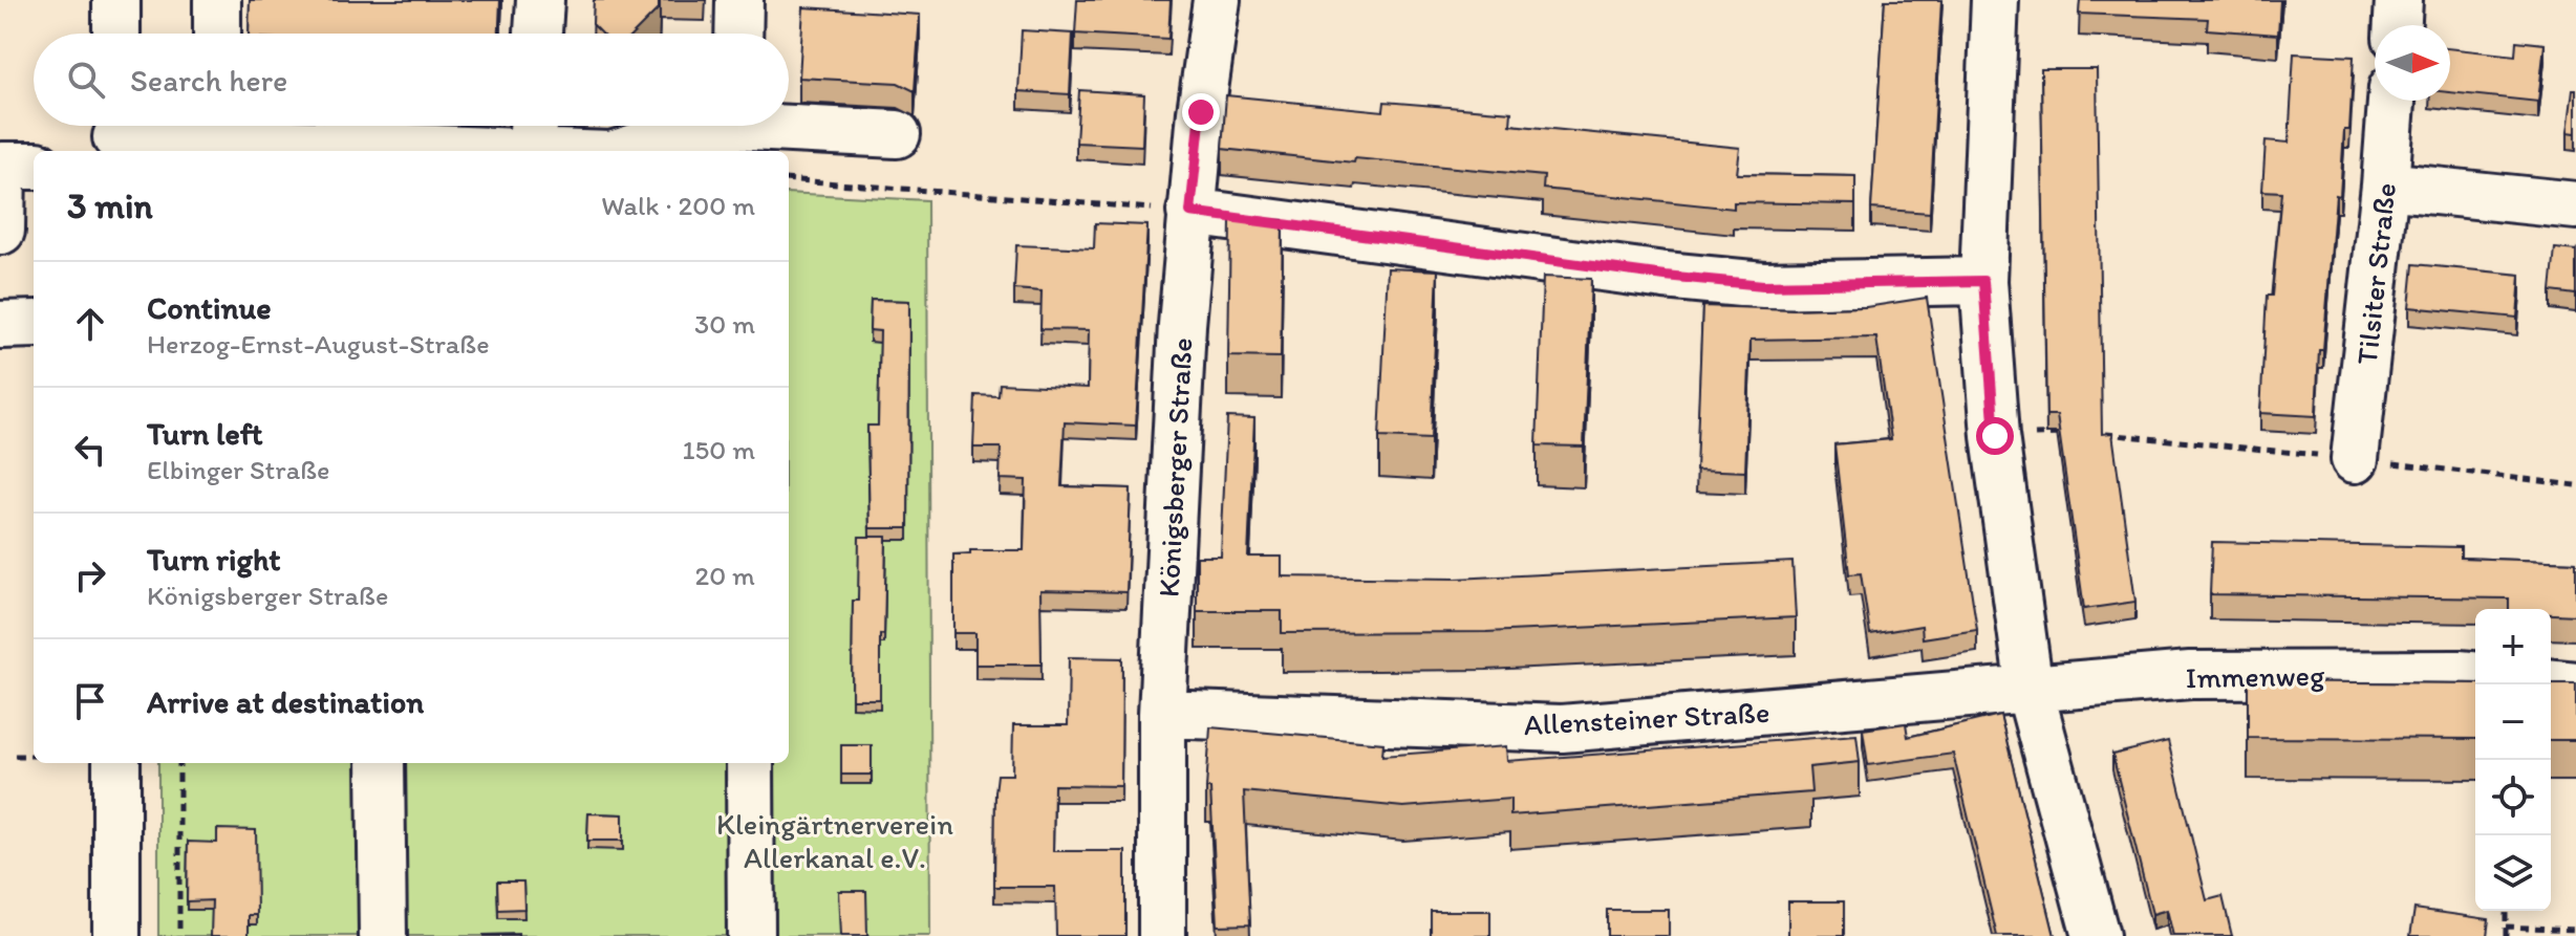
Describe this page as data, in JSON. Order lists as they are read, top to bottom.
{
  "streets": {
    "street": [
      "Tilsiter Straße",
      "Königsberger Straße",
      "Immenweg",
      "Allensteiner Straße"
    ]
  },
  "crossings": [
    ["Königsberger Straße", "Allensteiner Straße"],
    ["Immenweg", "Allensteiner Straße"]
  ],
  "parks": ["Kleingärtnerverein Allerkanal e.V."],
  "north": "right",
  "page": {
    "search": "Search here",
    "heading": ["3 min", "Walk · 200 m"],
    "list": [
      ["Continue", "Herzog-Ernst-August-Straße", "30 m"],
      ["Turn left", "Elbinger Straße", "150 m"],
      ["Turn right", "Königsberger Straße", "20 m"],
      "Arrive at destination"
    ],
    "map_buttons": ["+", "−"]
  }
}
